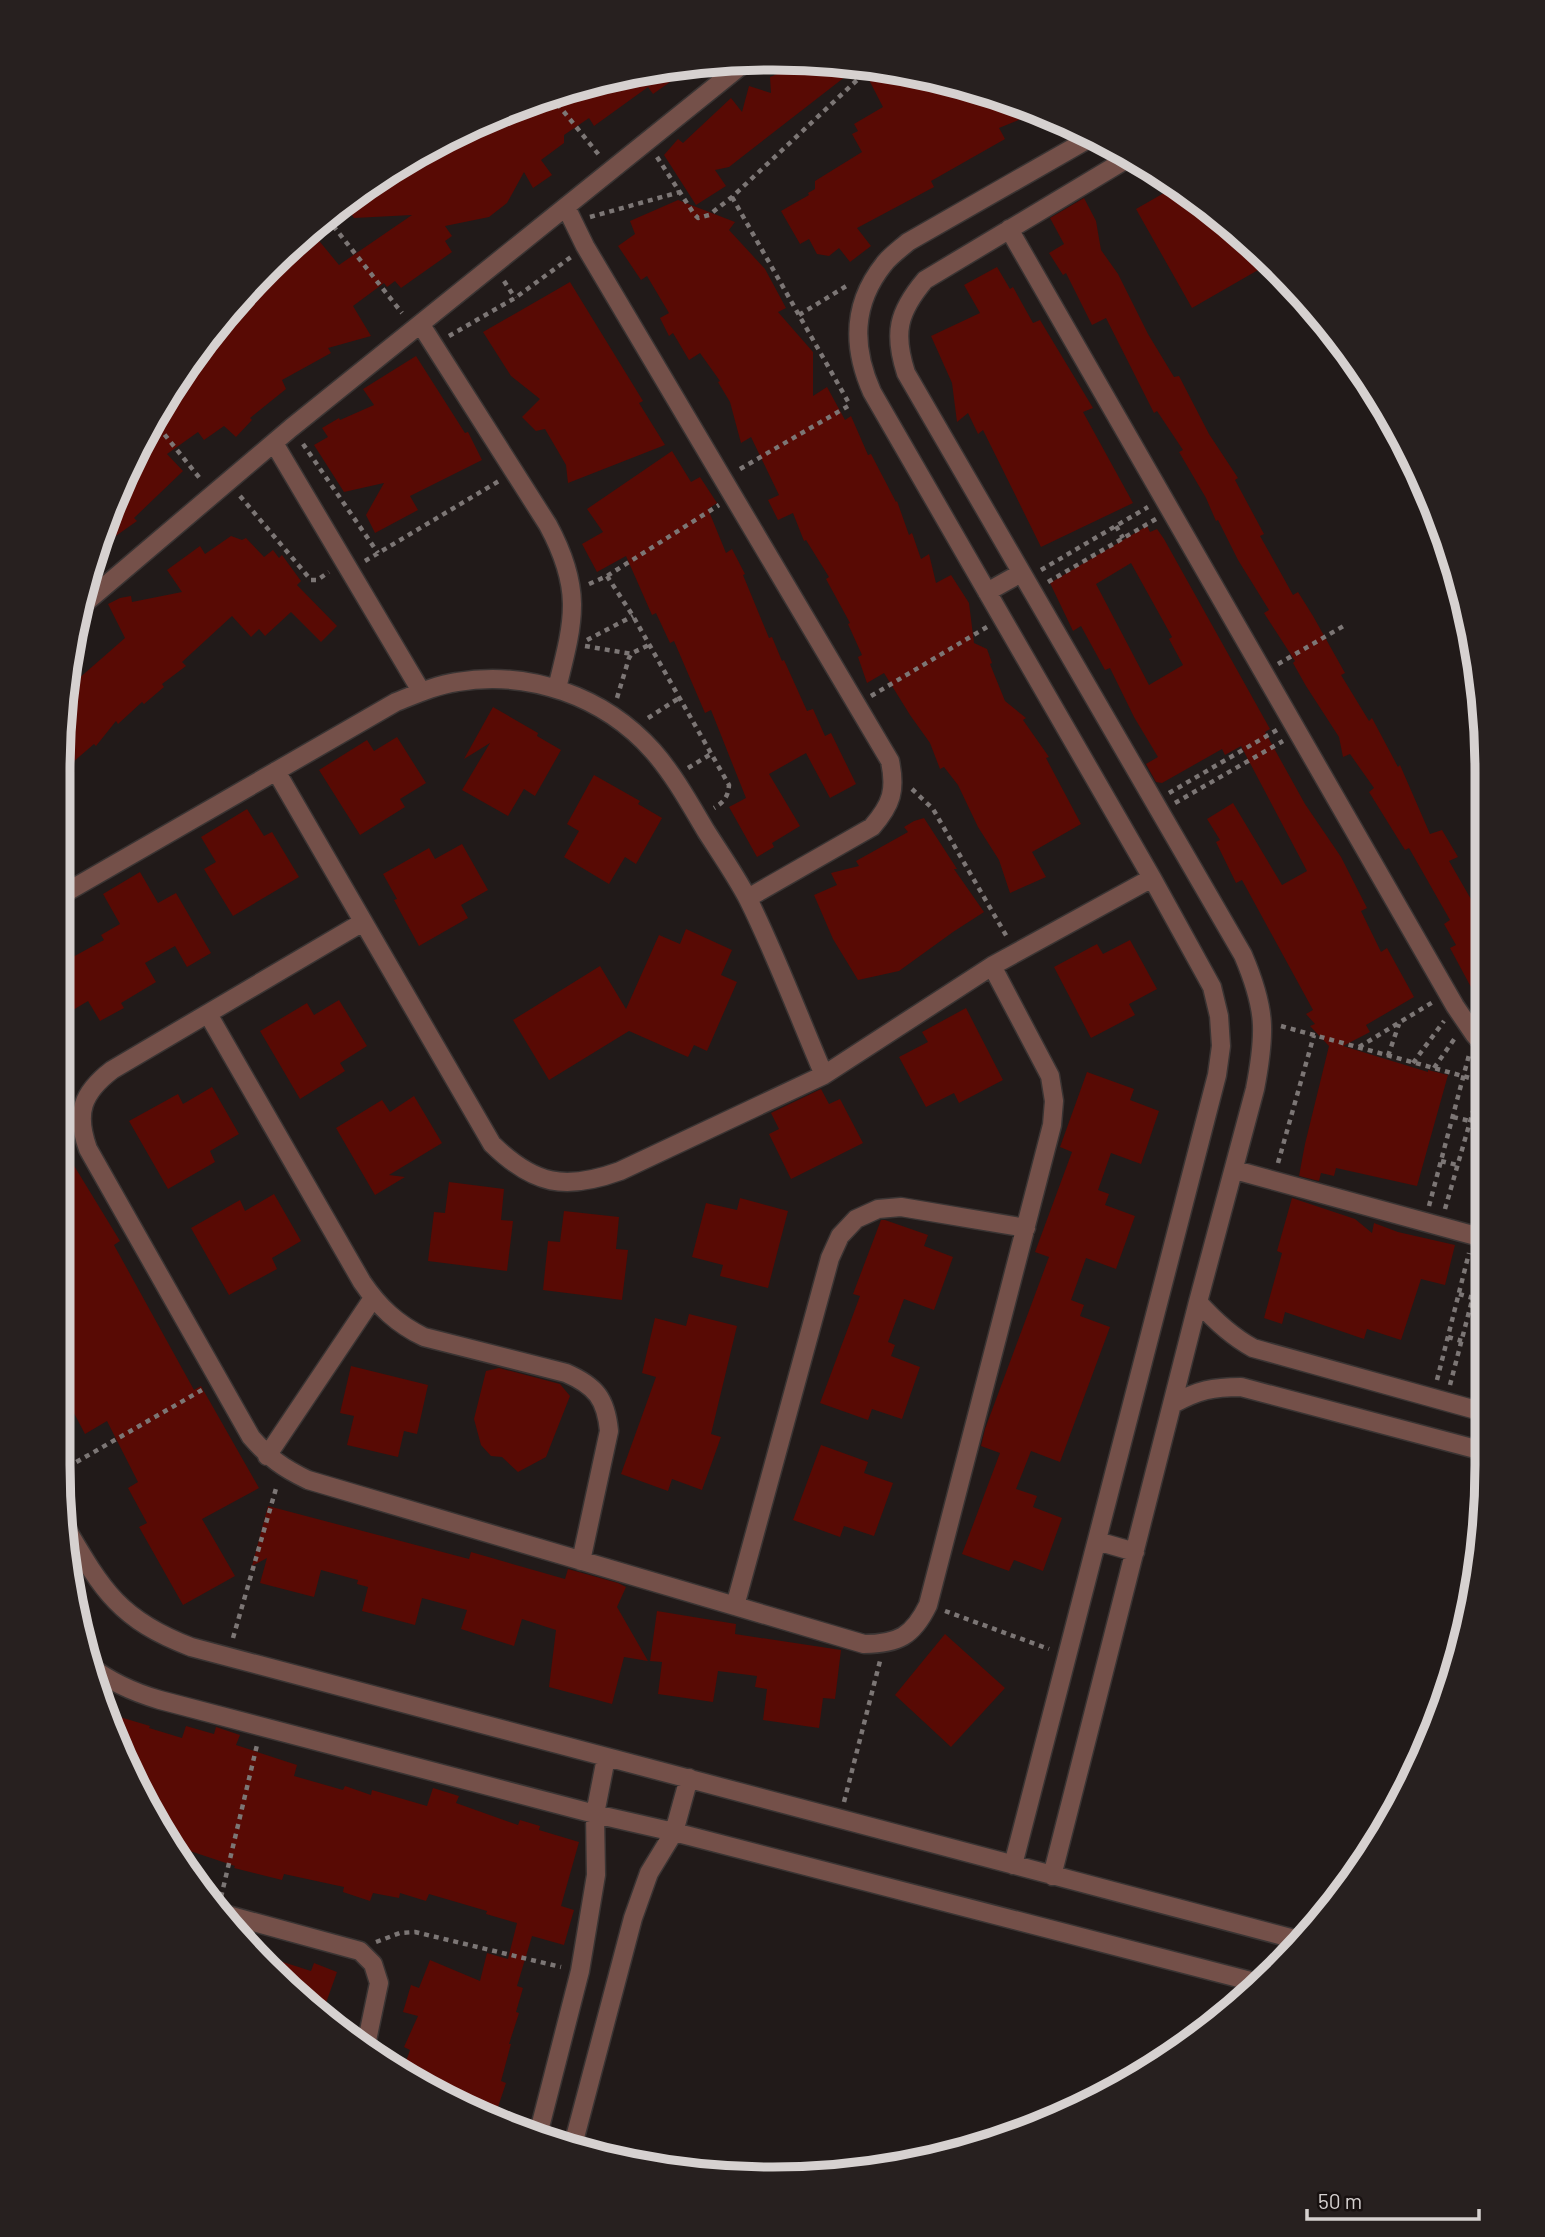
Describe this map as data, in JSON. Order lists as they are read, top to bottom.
{
  "scale_bar": "50 m"
}
